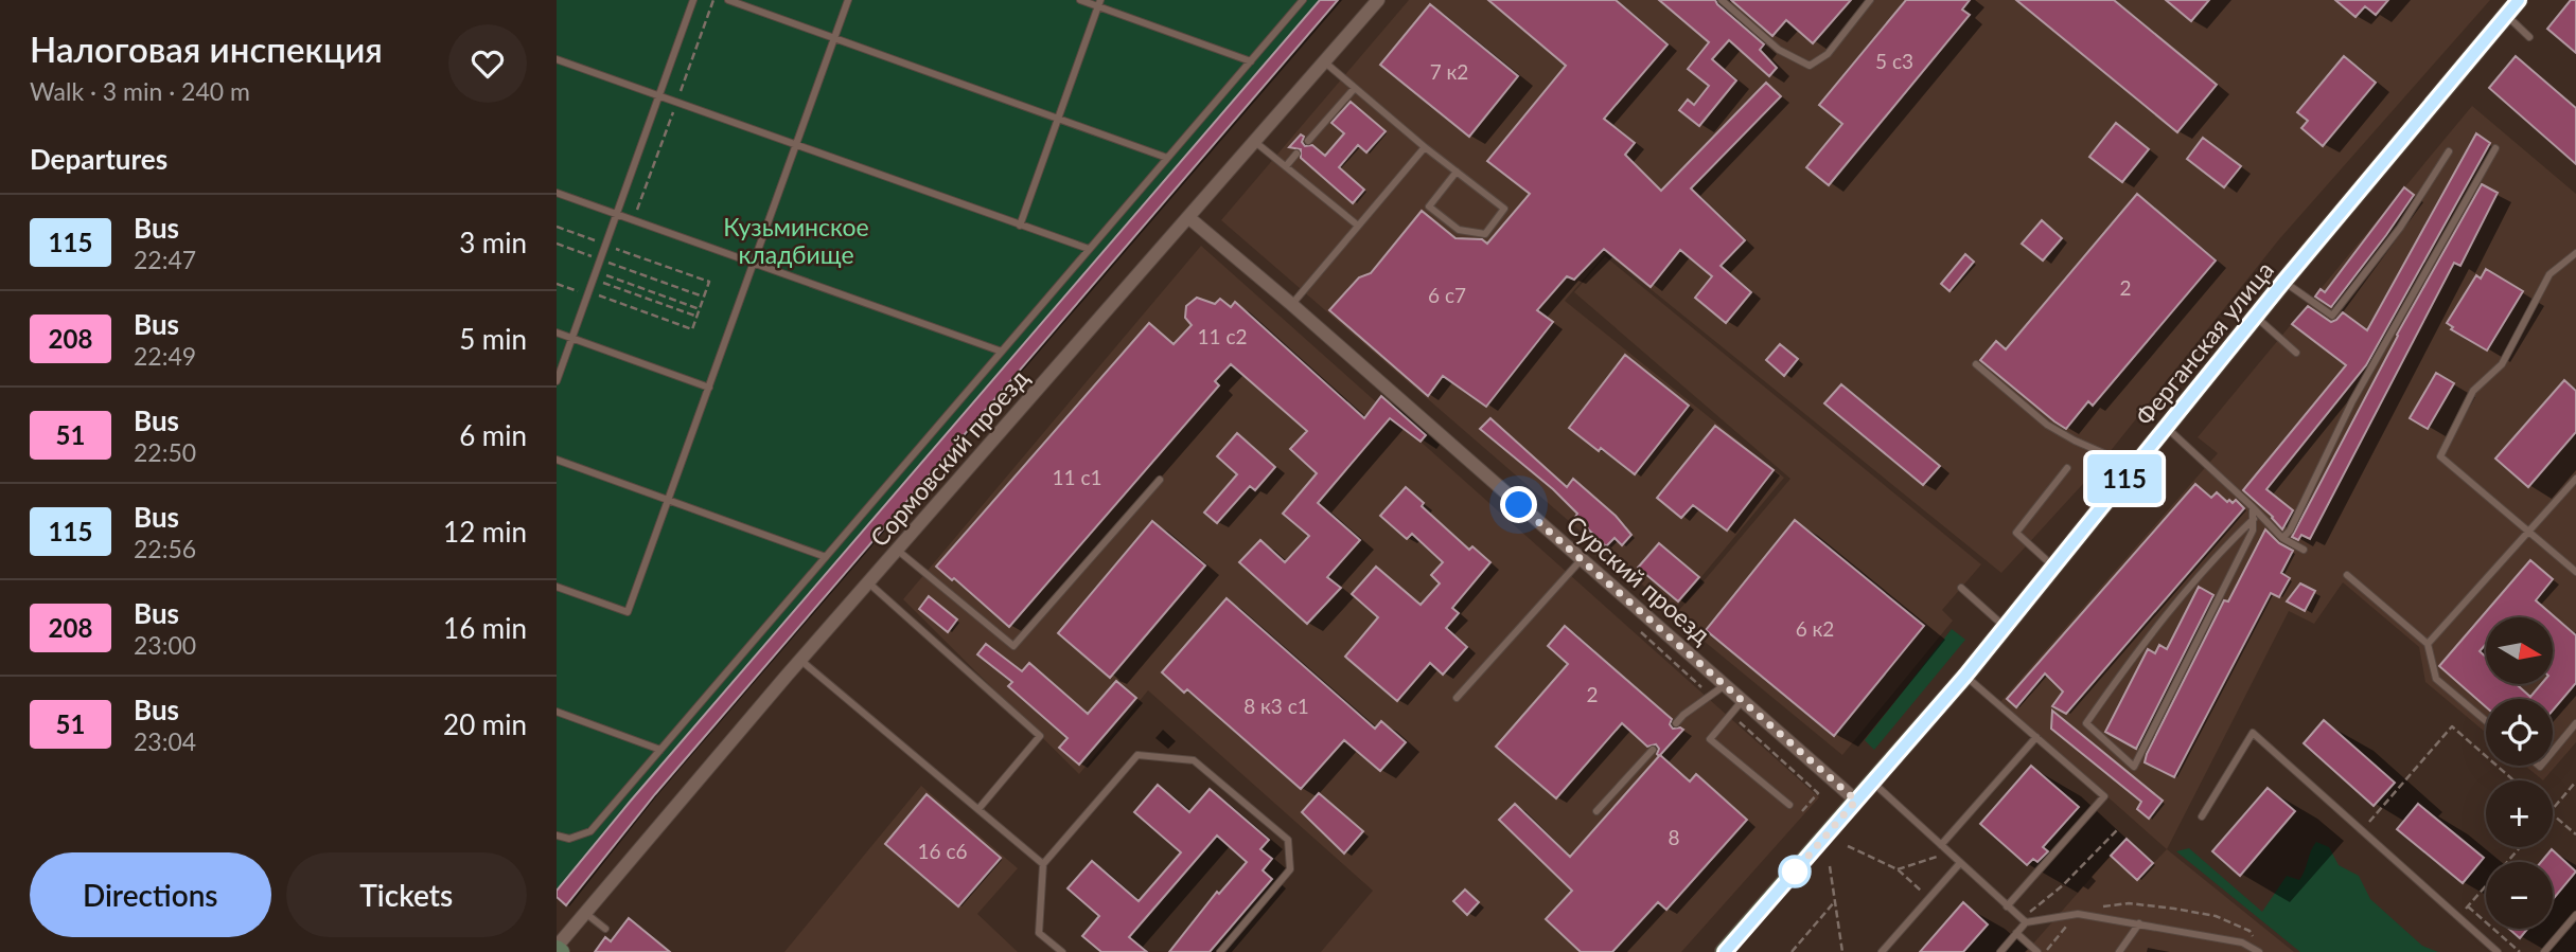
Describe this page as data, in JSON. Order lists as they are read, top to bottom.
{
  "streets": {
    "street": ["Ферганская улица", "Сормовский проезд", "Сурский проезд"]
  },
  "crossings": [
    ["Ферганская улица", "Сурский проезд"],
    ["Сормовский проезд", "Сурский проезд"]
  ],
  "parks": ["Кузьминское кладбище"],
  "lines": ["bus line 115"],
  "house_numbers": [
    "5 с3",
    "7 к2",
    "2",
    "6 с7",
    "11 с2",
    "11 с1",
    "6 к2",
    "2",
    "8 к3 с1",
    "8",
    "16 с6"
  ],
  "north": "right",
  "page": {
    "heading": [
      ["Налоговая инспекция", "Walk · 3 min · 240 m"],
      "Departures"
    ],
    "on_map": "115",
    "list": [
      {
        "mark": "115",
        "name": "Bus",
        "note": "22:47",
        "value": "3 min"
      },
      {
        "mark": "208",
        "name": "Bus",
        "note": "22:49",
        "value": "5 min"
      },
      {
        "mark": "51",
        "name": "Bus",
        "note": "22:50",
        "value": "6 min"
      },
      {
        "mark": "115",
        "name": "Bus",
        "note": "22:56",
        "value": "12 min"
      },
      {
        "mark": "208",
        "name": "Bus",
        "note": "23:00",
        "value": "16 min"
      },
      {
        "mark": "51",
        "name": "Bus",
        "note": "23:04",
        "value": "20 min"
      }
    ],
    "map_buttons": ["+", "−"],
    "buttons": ["Directions", "Tickets"]
  }
}
